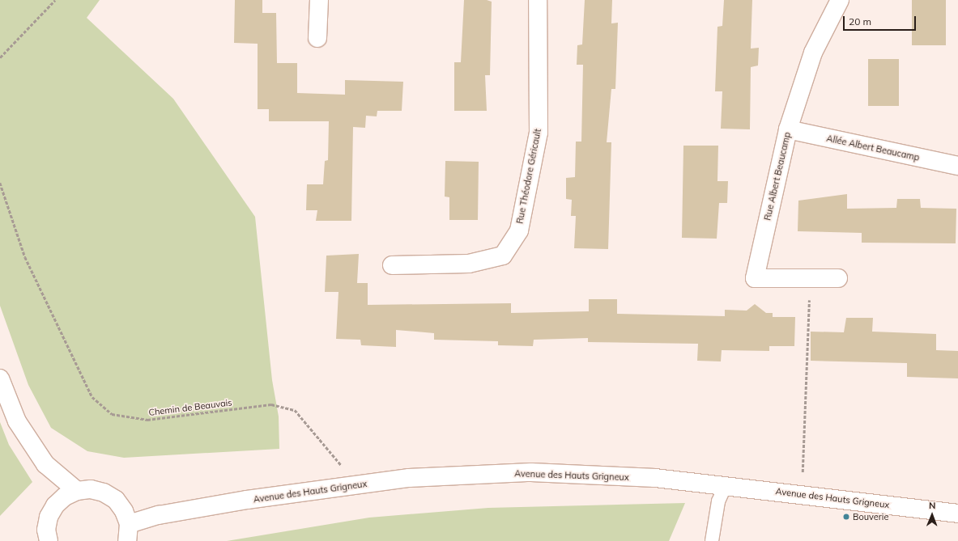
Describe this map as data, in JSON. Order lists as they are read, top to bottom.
{
  "streets": {
    "main road": [
      "Allée Albert Beaucamp",
      "Rue Théodore Géricault",
      "Rue Albert Beaucamp",
      "Avenue des Hauts Grigneux"
    ],
    "path": ["Chemin de Beauvais"]
  },
  "crossings": [
    ["Allée Albert Beaucamp", "Rue Albert Beaucamp"],
    ["Chemin de Beauvais", "Avenue des Hauts Grigneux"]
  ],
  "places": ["Bouverie"],
  "scale_bar": "20 m",
  "north": "top"
}
